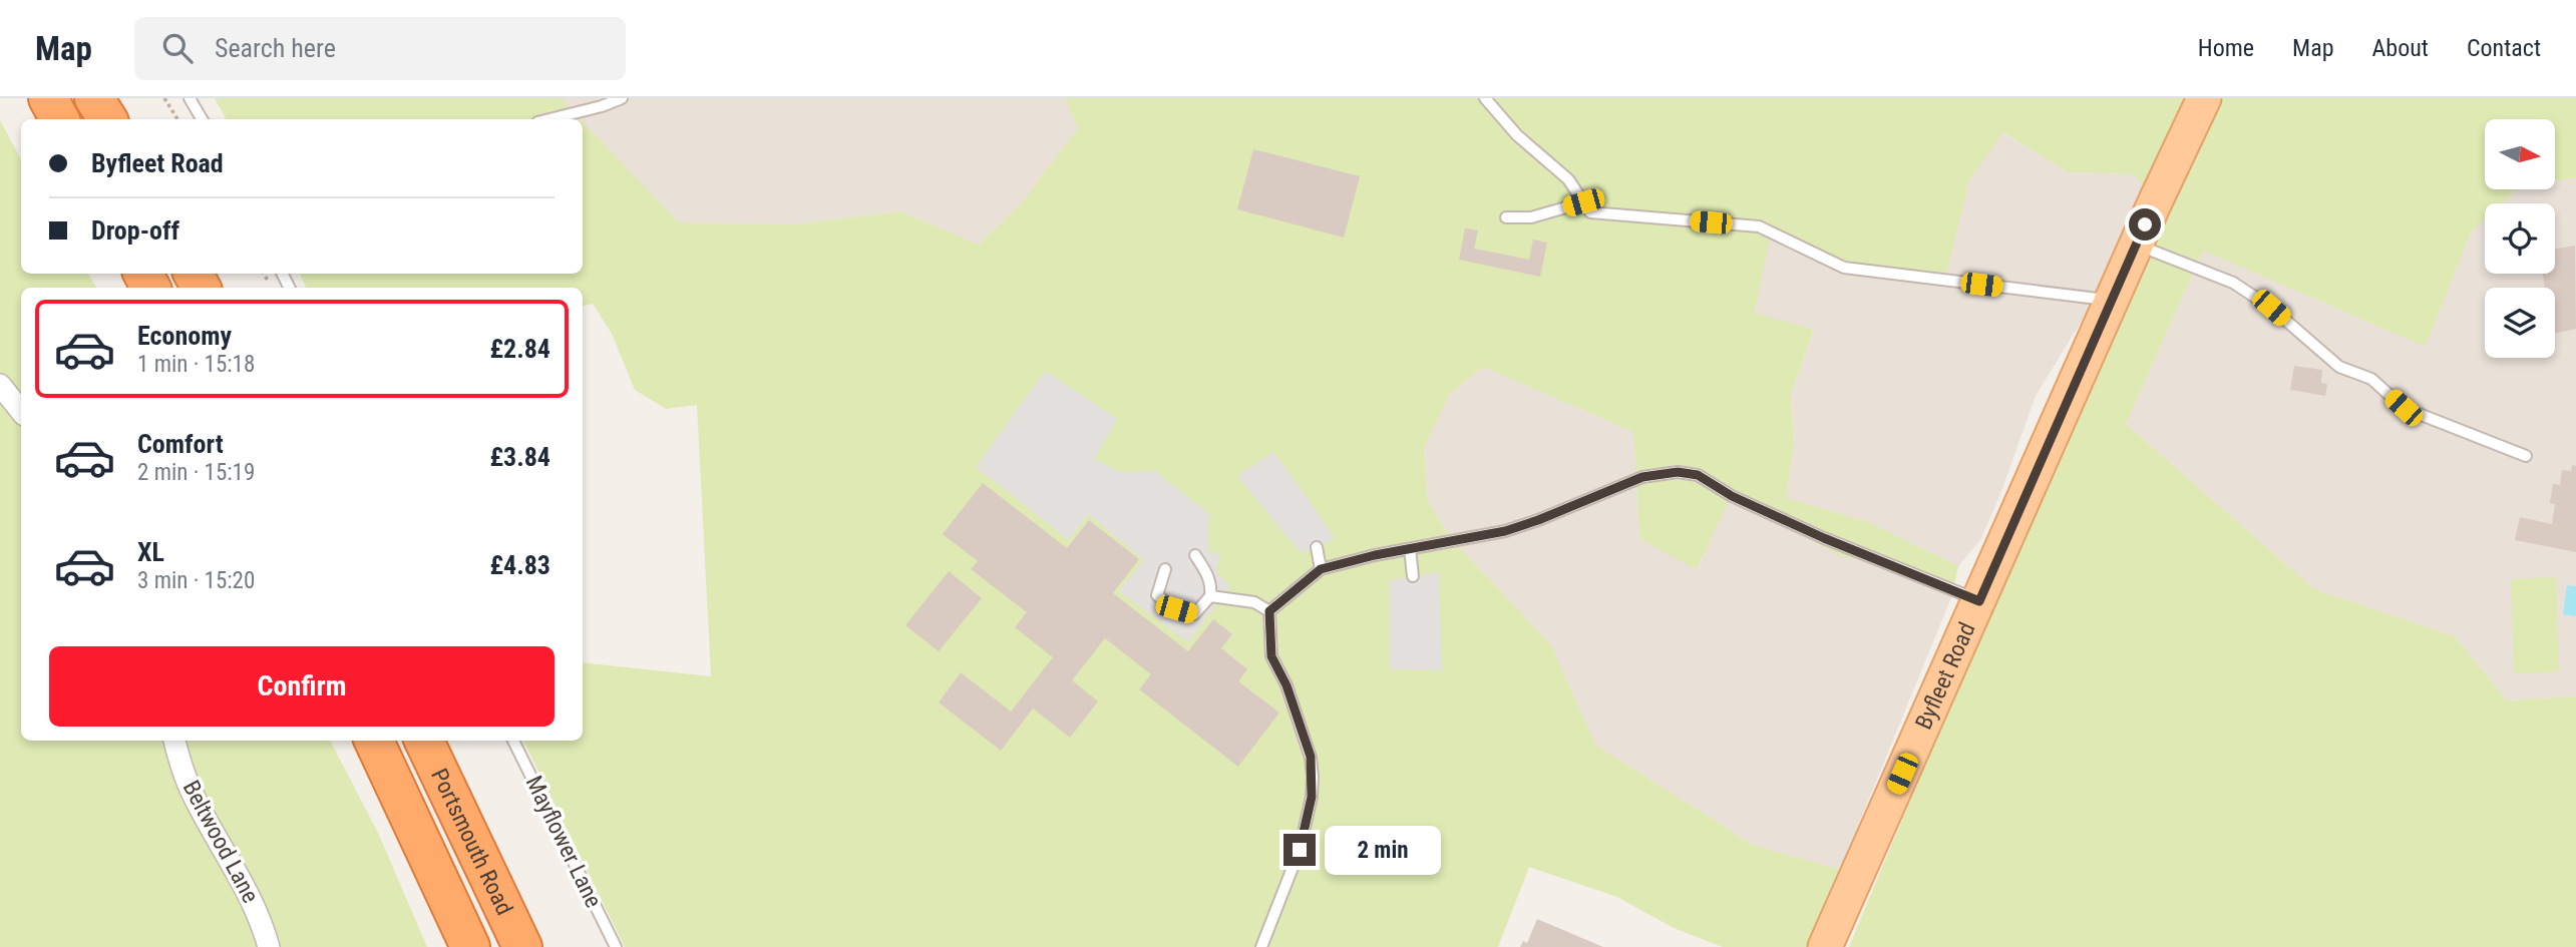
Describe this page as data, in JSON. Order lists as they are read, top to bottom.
{
  "streets": {
    "highway": ["Portsmouth Road"],
    "main road": ["Byfleet Road"],
    "street": ["Beltwood Lane"],
    "lane": ["Mayflower Lane"]
  },
  "north": "right",
  "page": {
    "header": "Map",
    "search": "Search here",
    "nav": [
      "Home",
      "Map",
      "About",
      "Contact"
    ],
    "banner": ["Byfleet Road", "Drop-off"],
    "list": [
      {
        "name": "Economy",
        "note": "1 min · 15:18",
        "value": "£2.84"
      },
      {
        "name": "Comfort",
        "note": "2 min · 15:19",
        "value": "£3.84"
      },
      {
        "name": "XL",
        "note": "3 min · 15:20",
        "value": "£4.83"
      }
    ],
    "buttons": "Confirm",
    "bubble": "2 min"
  }
}
